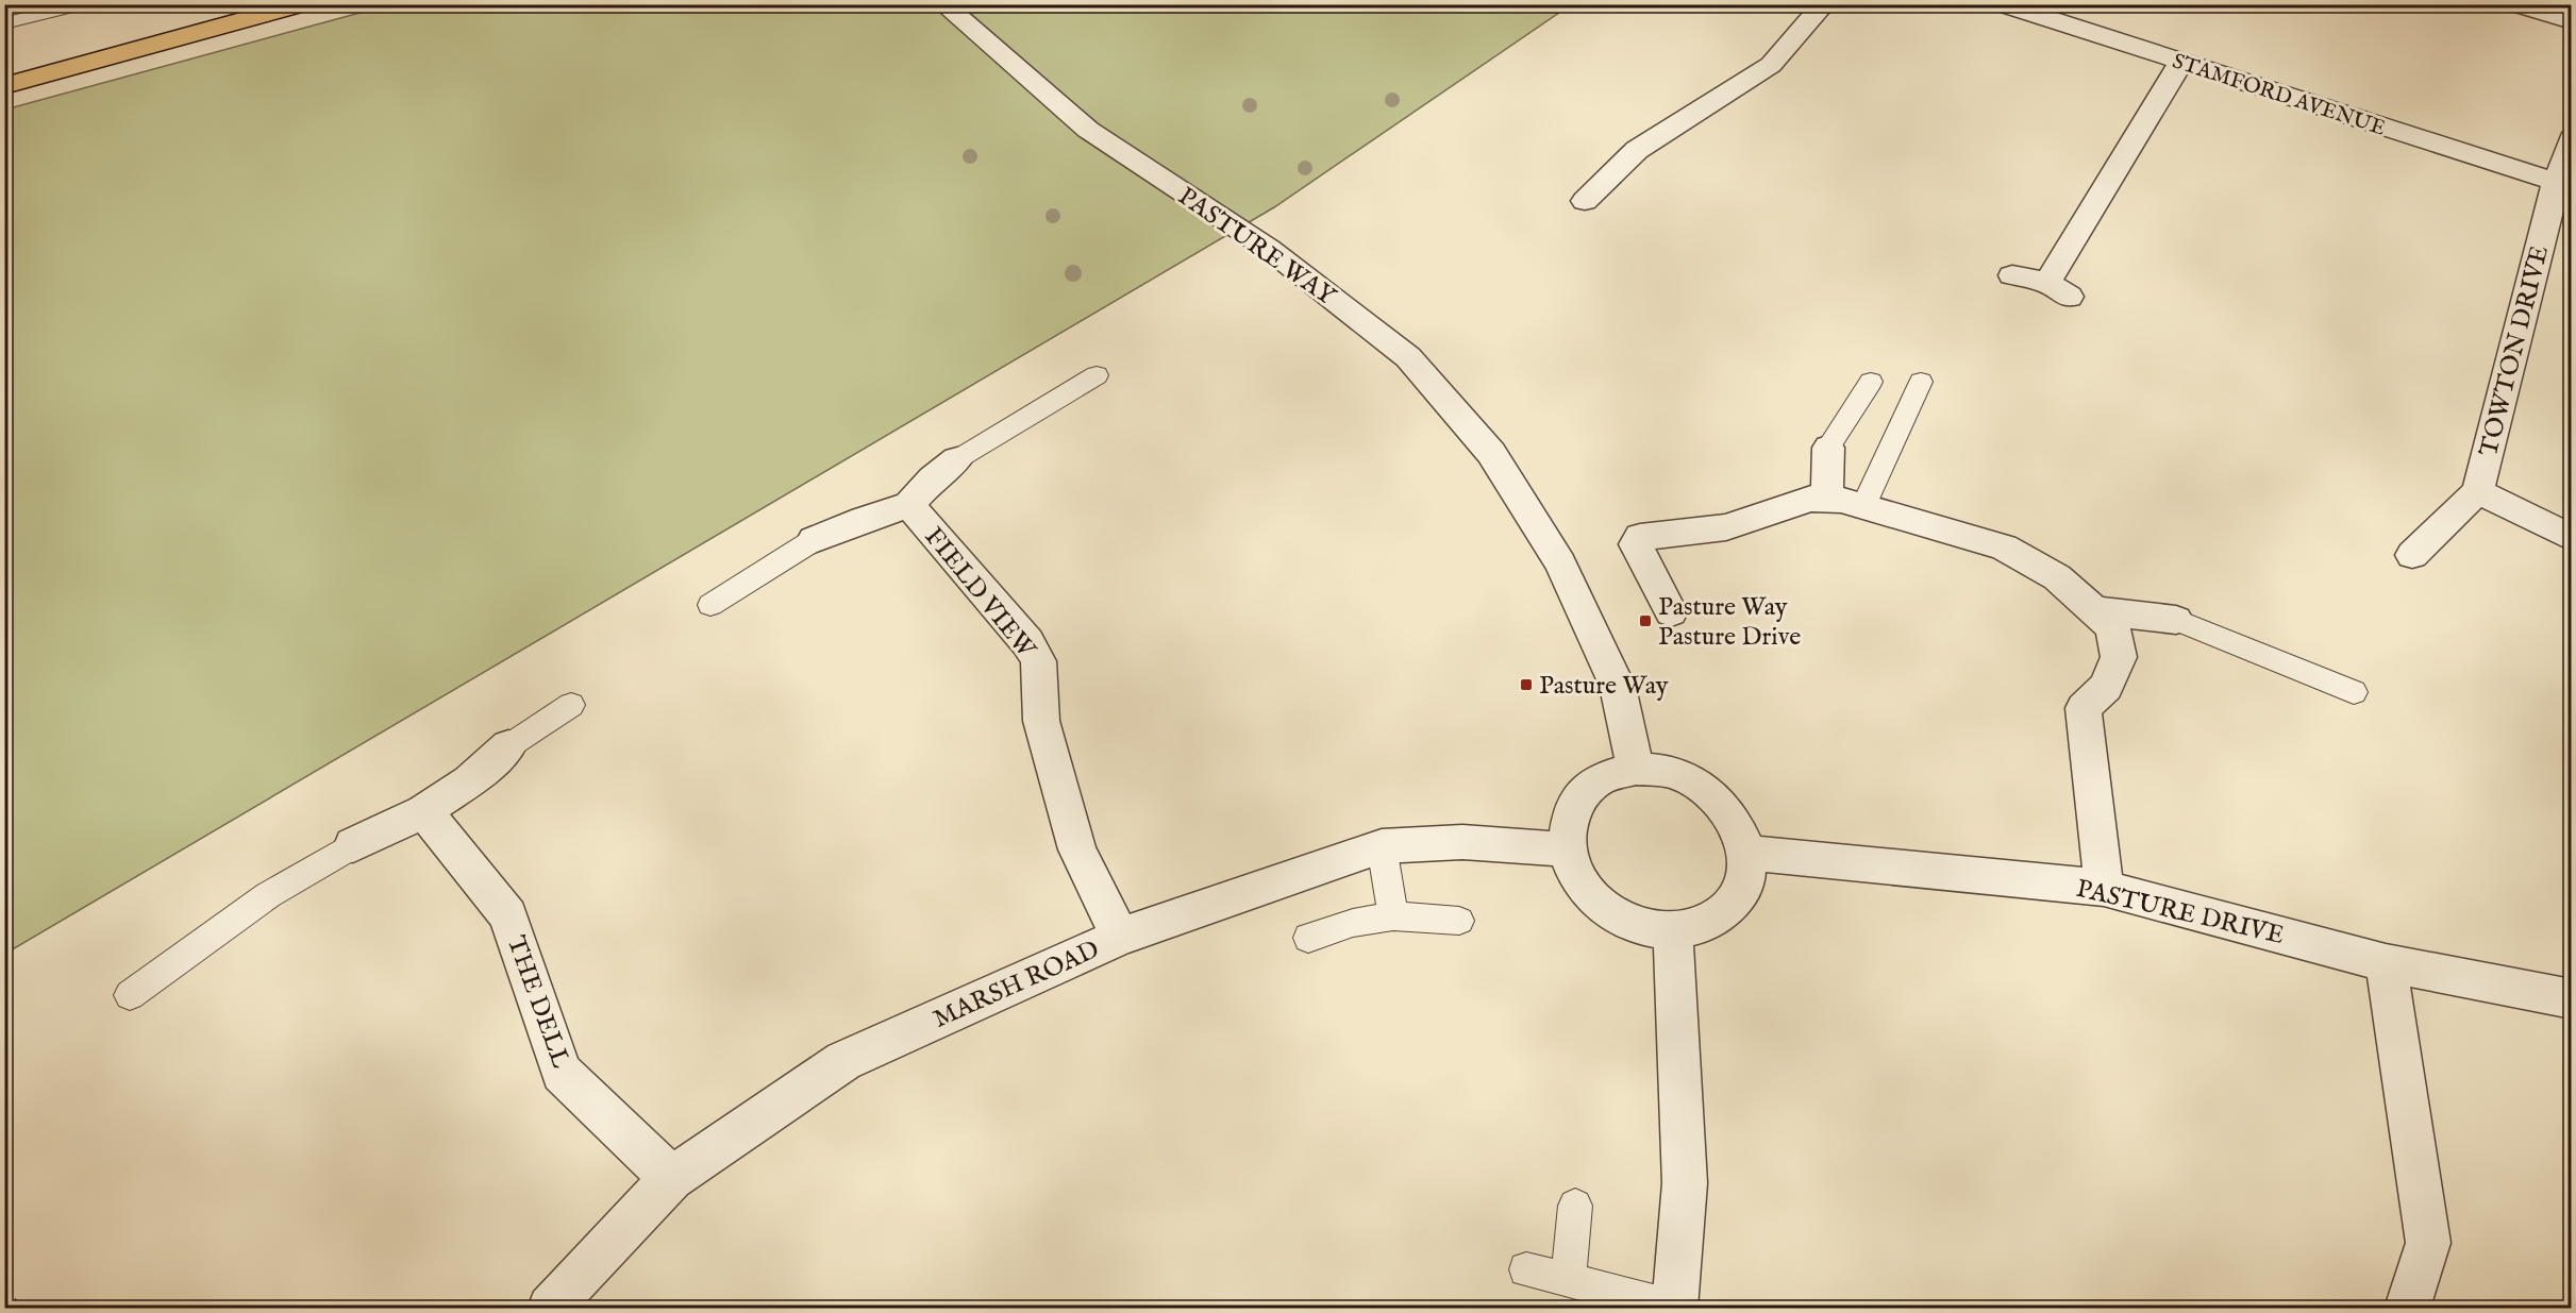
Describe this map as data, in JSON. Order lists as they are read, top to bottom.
{
  "streets": {
    "street": [
      "STAMFORD AVENUE",
      "PASTURE WAY",
      "TOWTON DRIVE",
      "FIELD VIEW",
      "PASTURE DRIVE",
      "MARSH ROAD",
      "THE DELL"
    ]
  },
  "crossings": [
    ["STAMFORD AVENUE", "TOWTON DRIVE"],
    ["PASTURE WAY", "PASTURE DRIVE"],
    ["PASTURE WAY", "MARSH ROAD"],
    ["FIELD VIEW", "MARSH ROAD"],
    ["PASTURE DRIVE", "MARSH ROAD"],
    ["MARSH ROAD", "THE DELL"]
  ],
  "places": {
    "transit": ["Pasture Way Pasture Drive", "Pasture Way"]
  }
}
